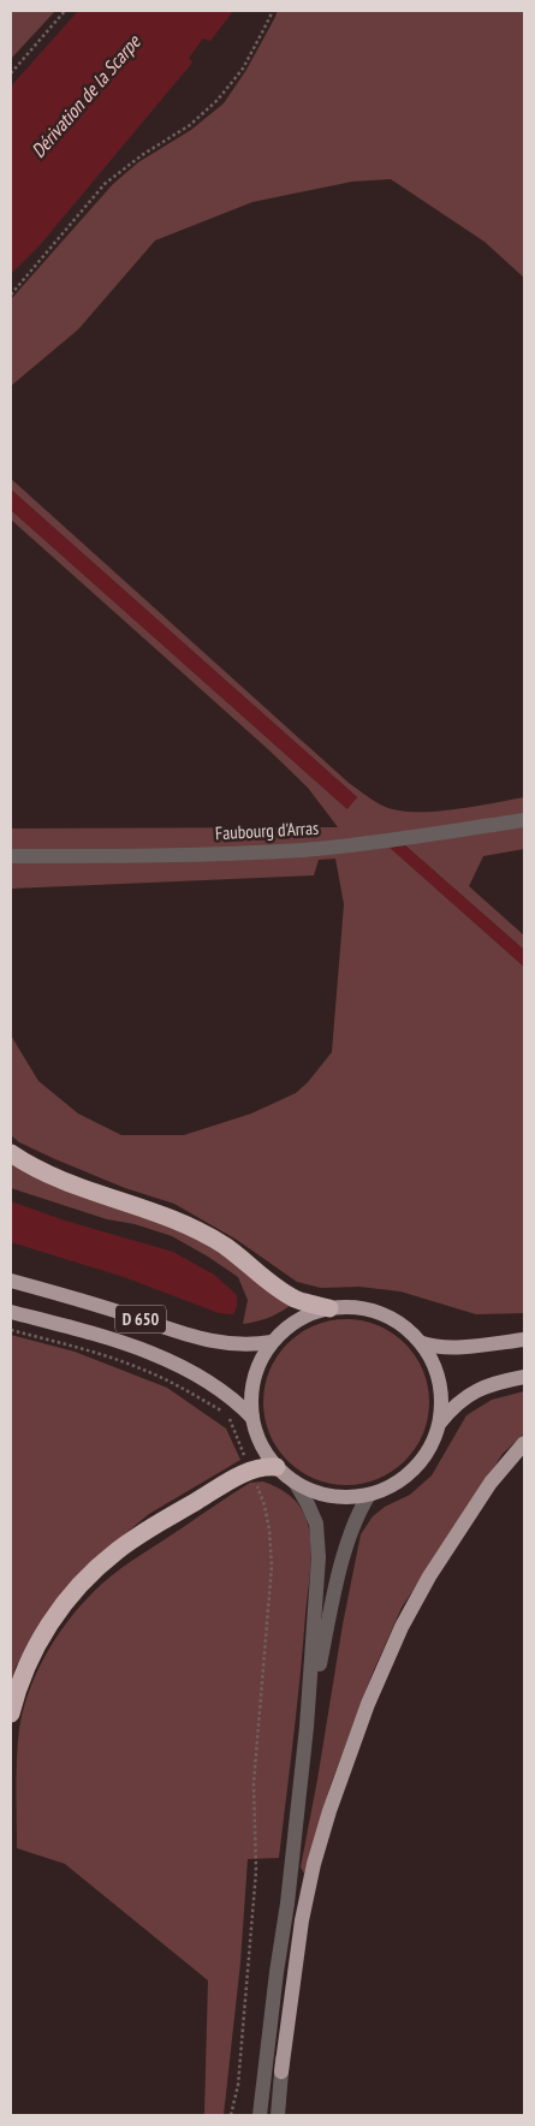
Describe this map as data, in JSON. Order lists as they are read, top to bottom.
{
  "streets": {
    "main road": ["D 650"],
    "street": ["Faubourg d'Arras"]
  },
  "water": ["Dérivation de la Scarpe"]
}
